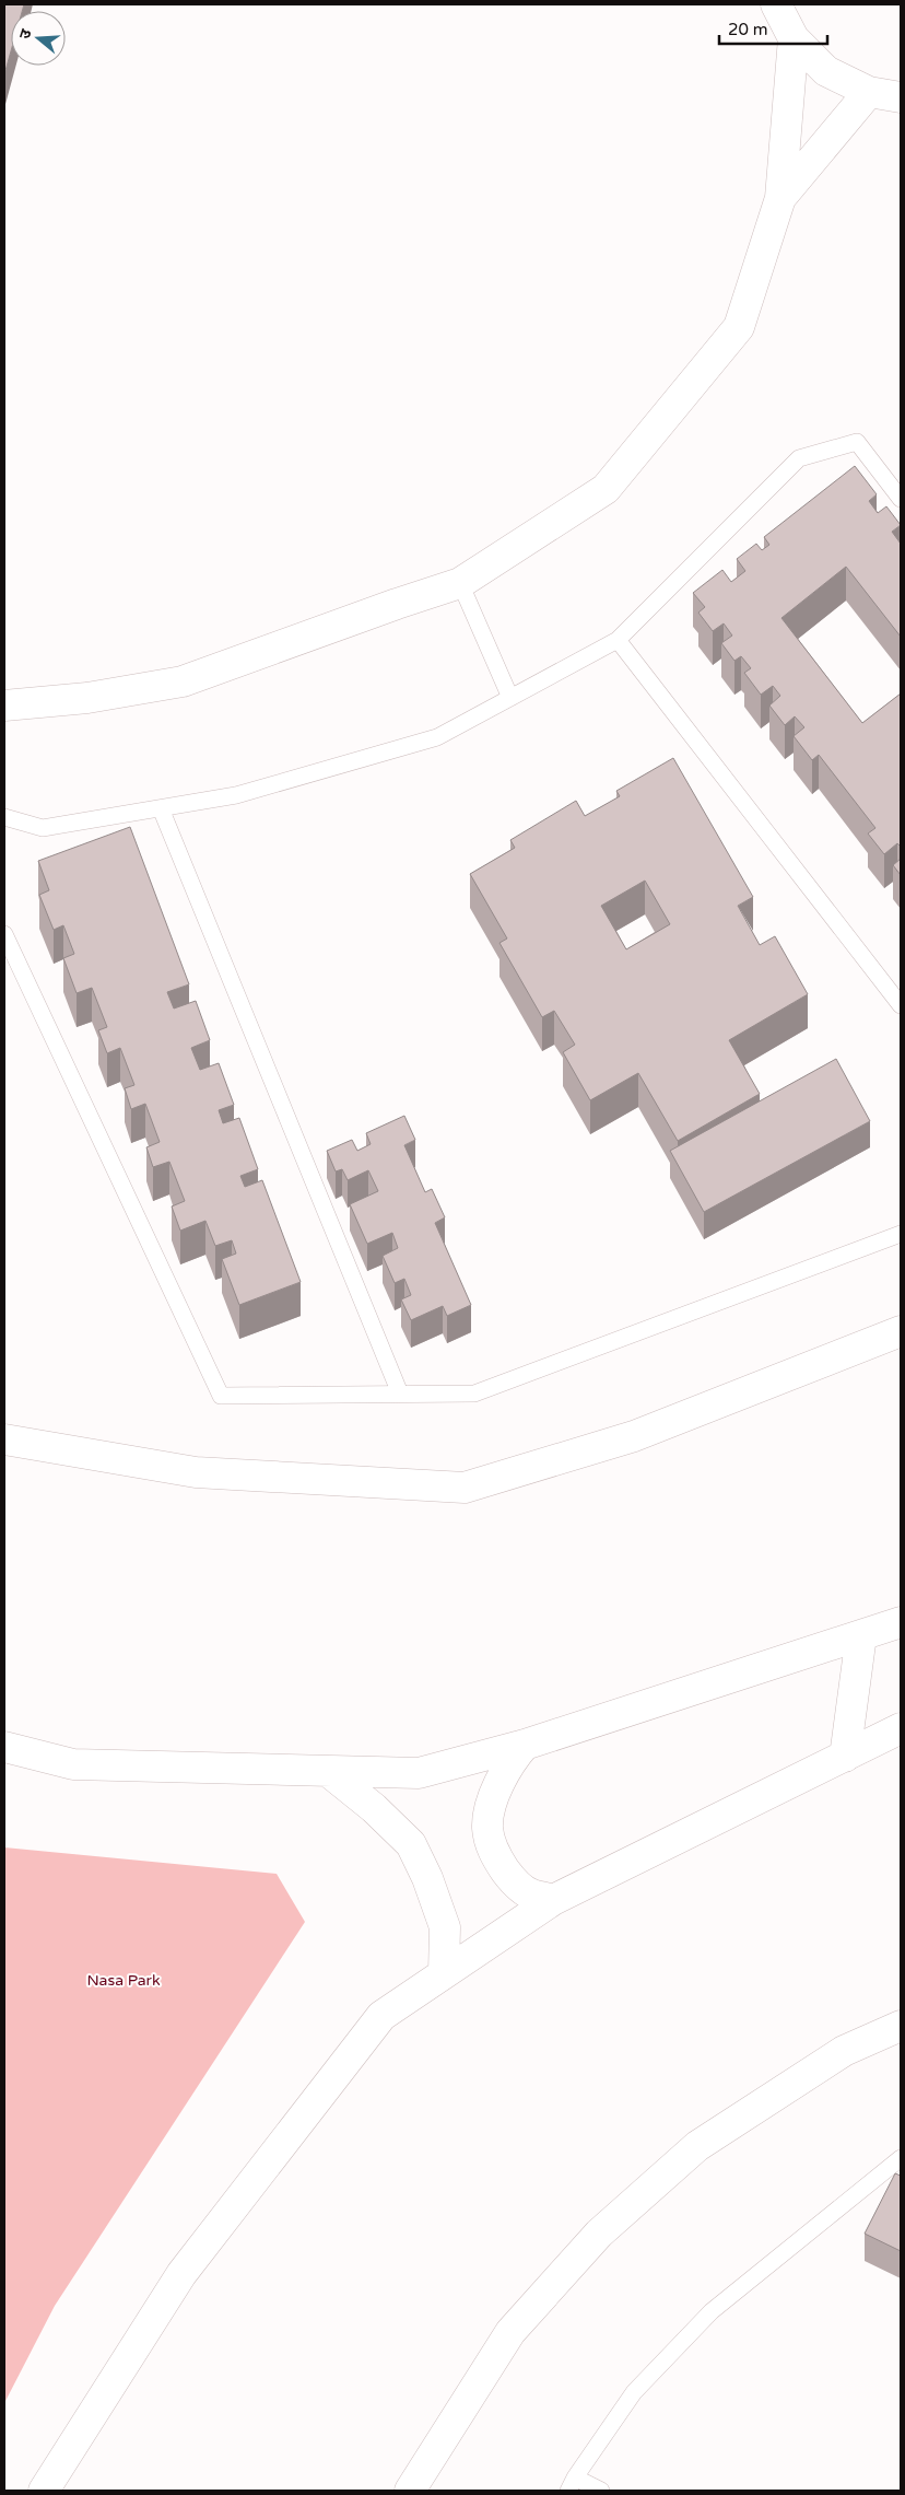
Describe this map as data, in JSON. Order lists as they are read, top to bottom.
{
  "parks": ["Nasa Park"],
  "scale_bar": "20 m",
  "north": "left"
}
